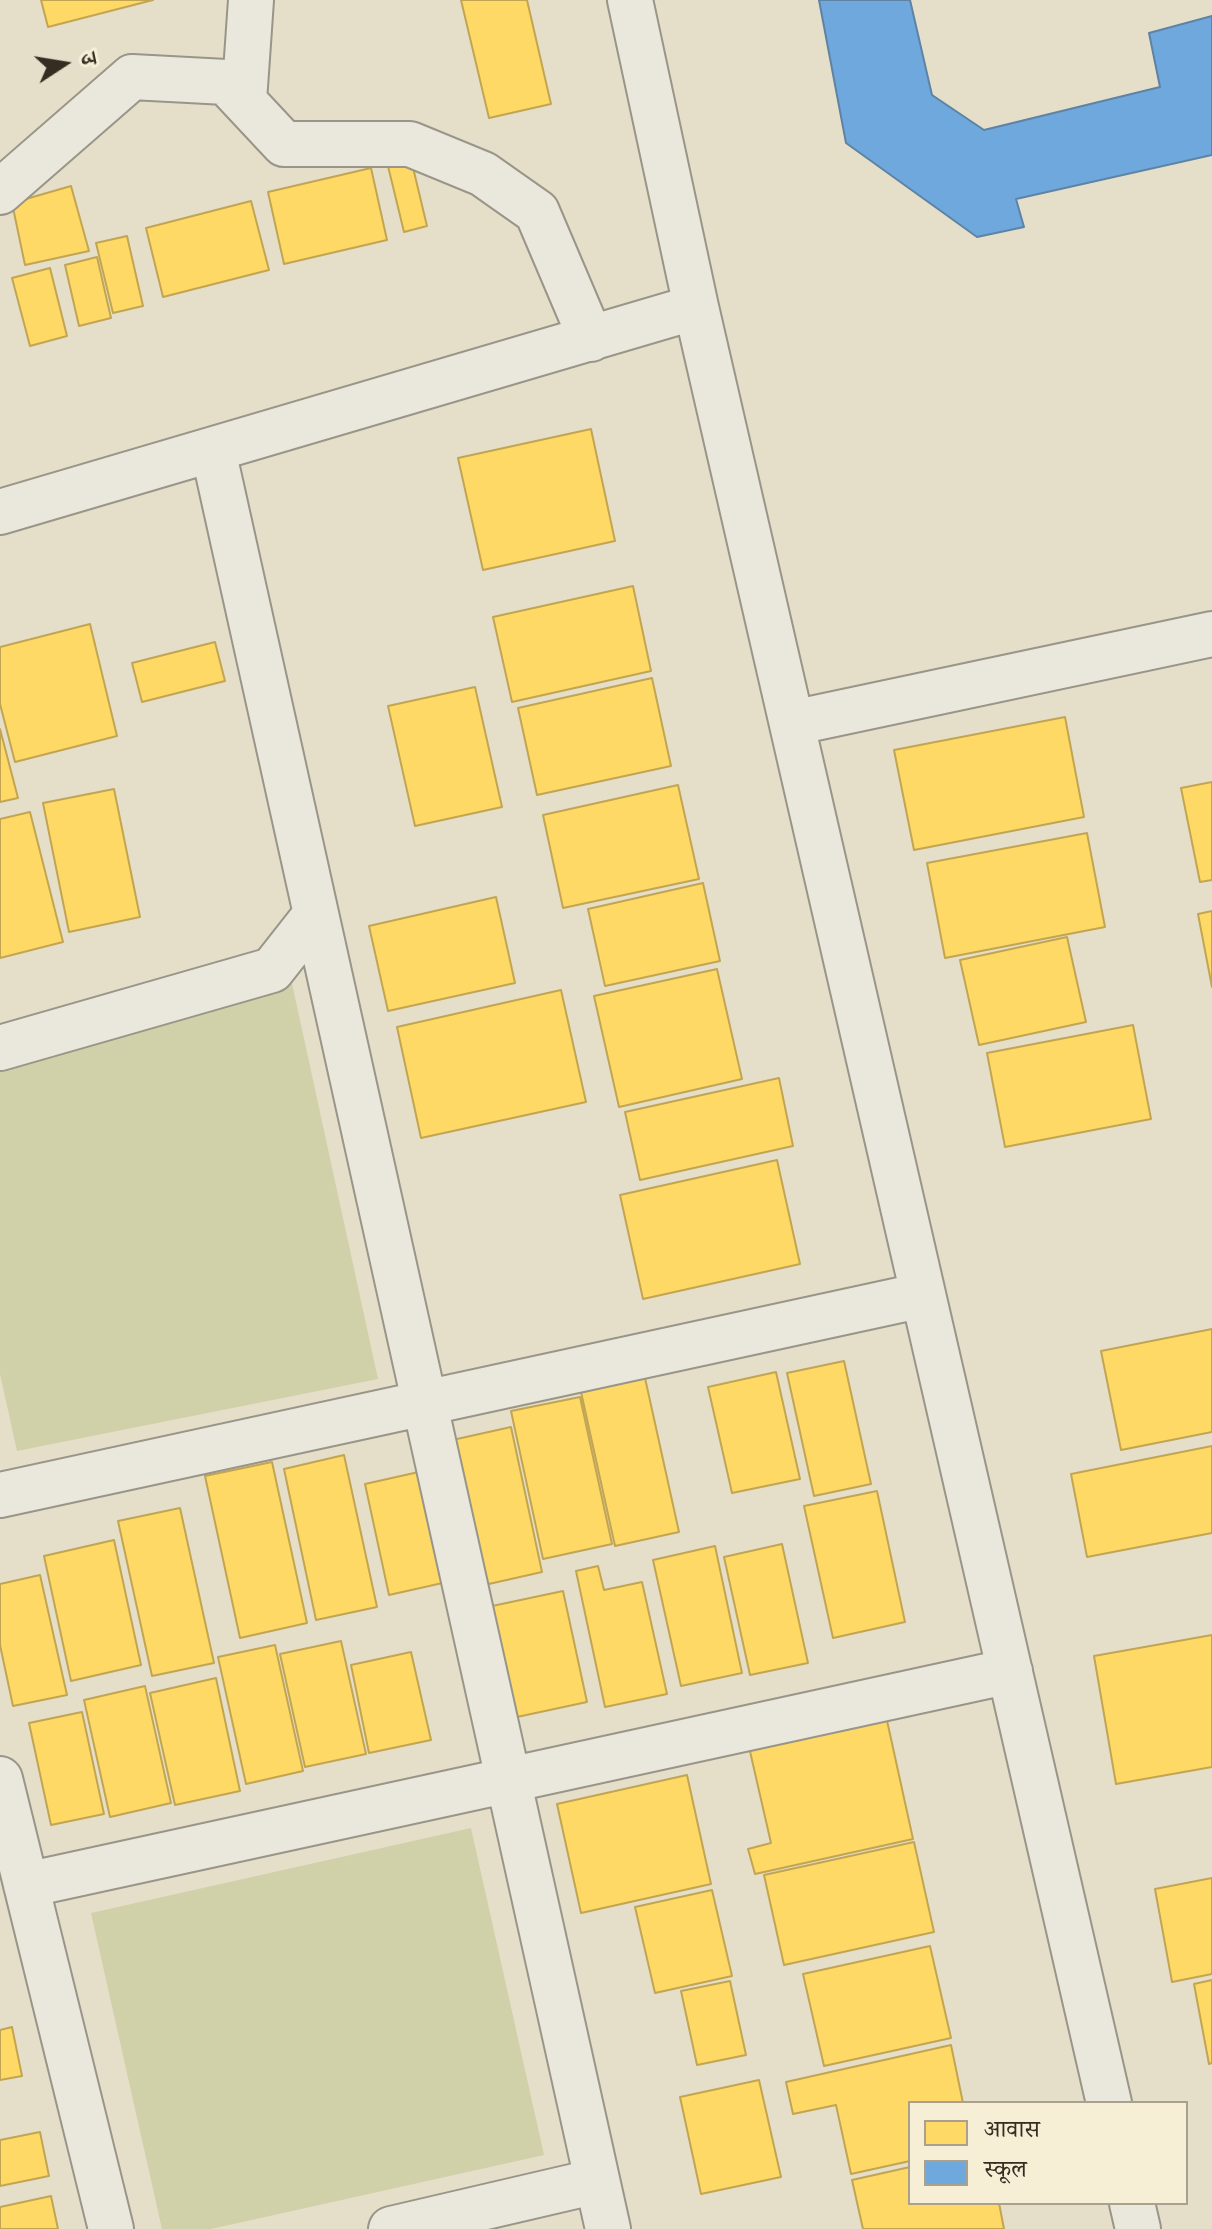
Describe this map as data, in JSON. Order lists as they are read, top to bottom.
{
  "legend": ["आवास", "स्कूल"],
  "north": "right"
}
